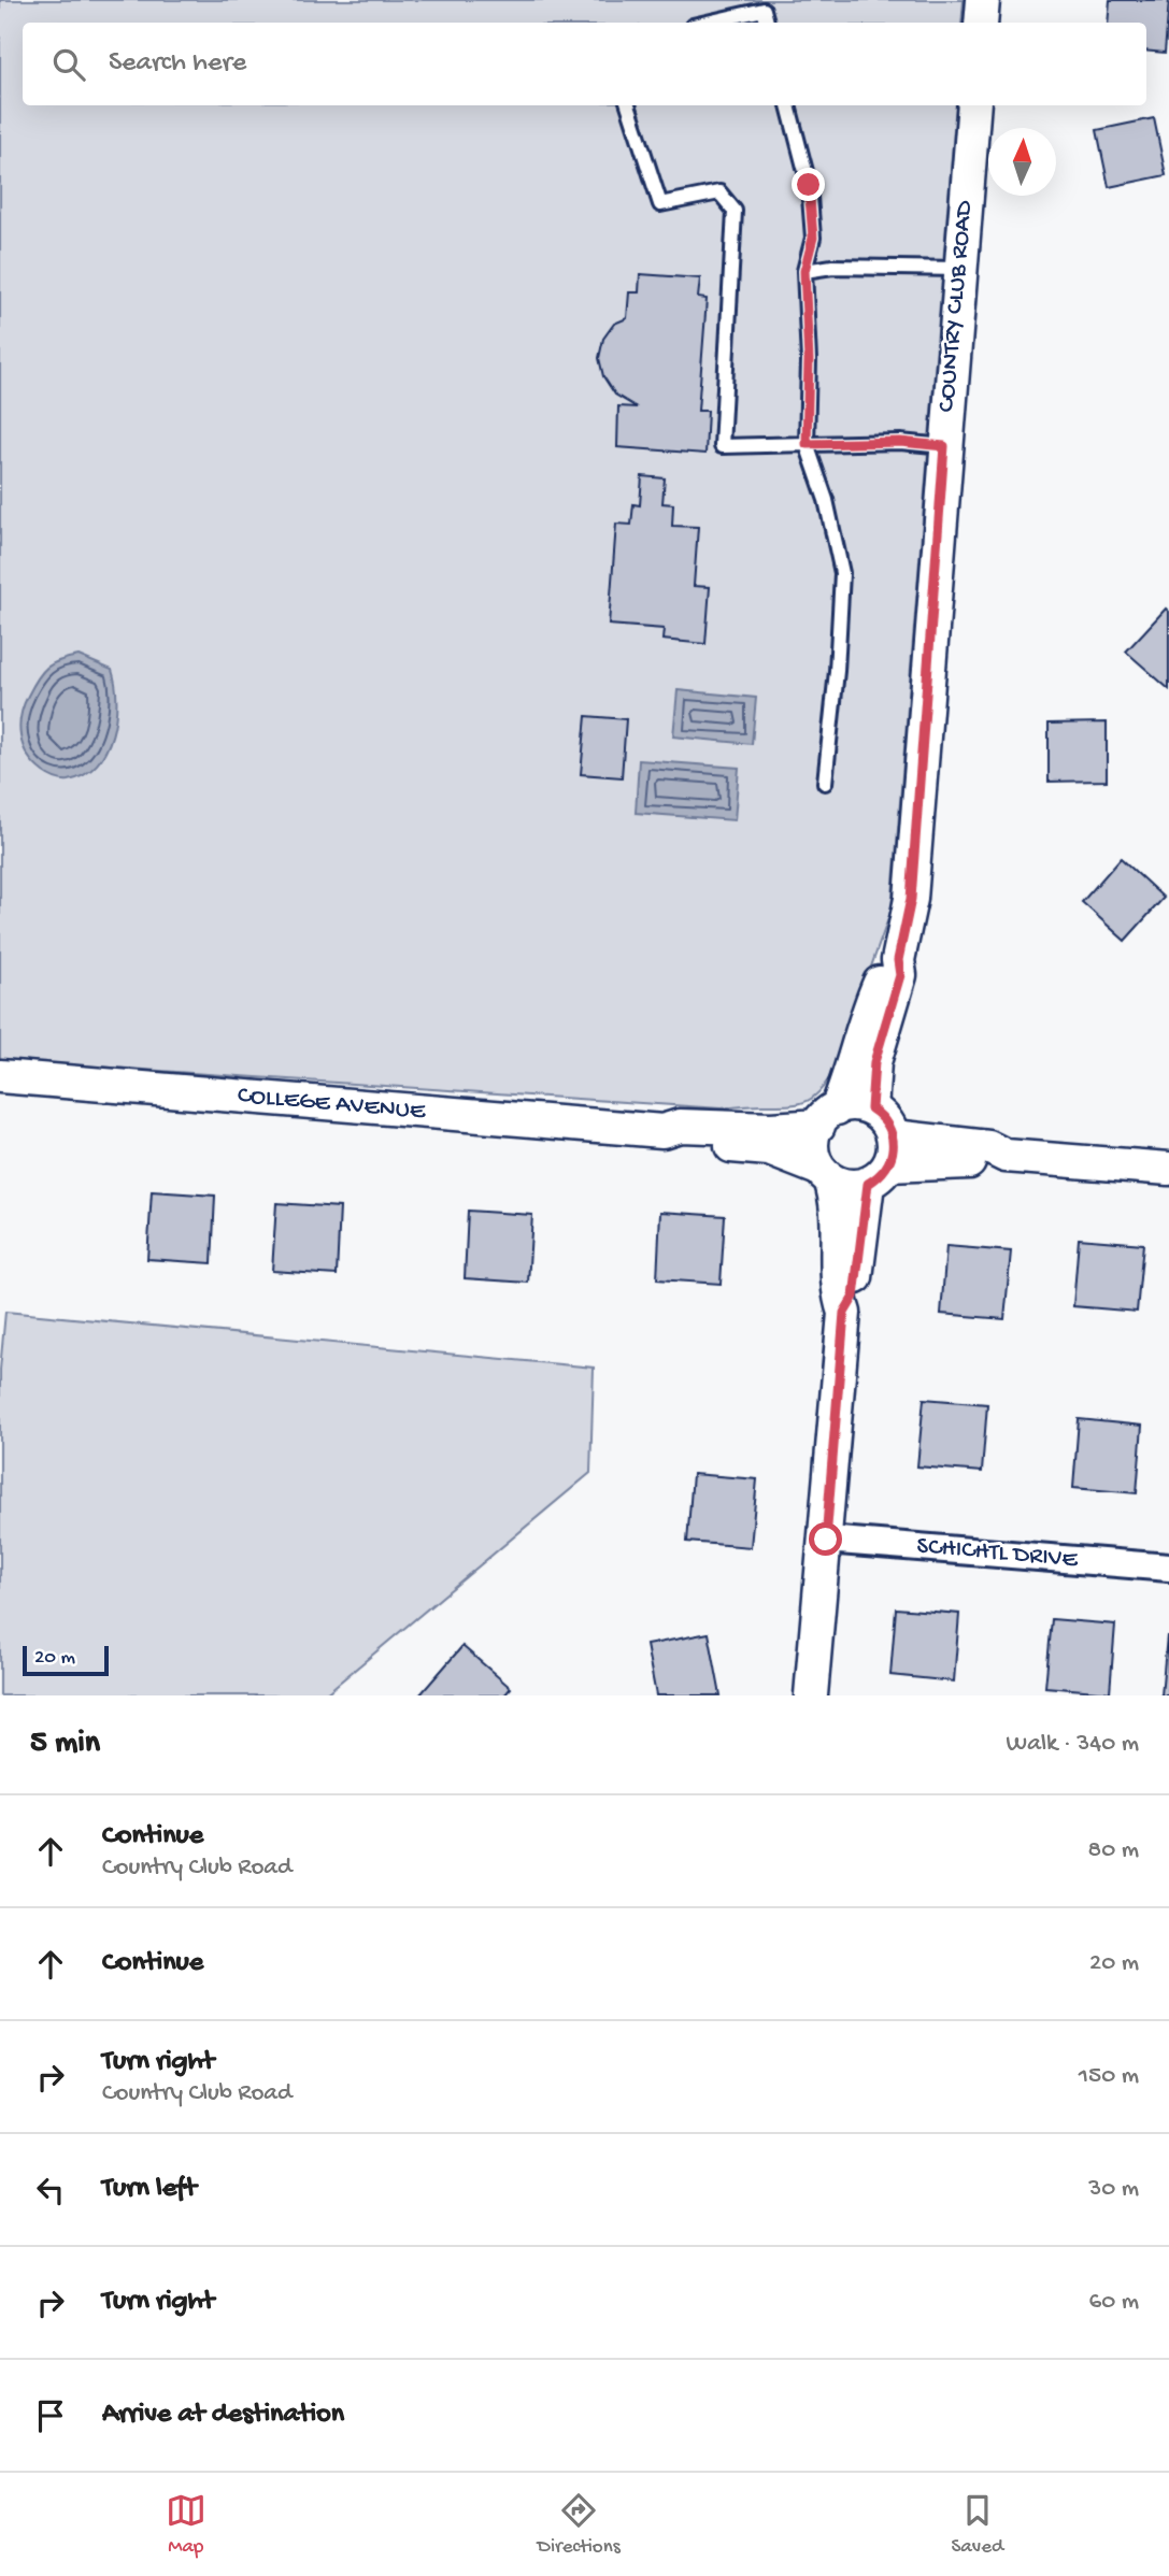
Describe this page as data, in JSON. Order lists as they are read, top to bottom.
{
  "streets": {
    "street": ["COUNTRY CLUB ROAD", "COLLEGE AVENUE", "SCHICHTL DRIVE"]
  },
  "crossings": [
    ["COUNTRY CLUB ROAD", "COLLEGE AVENUE"]
  ],
  "scale_bar": "20 m",
  "north": "top",
  "page": {
    "search": "Search here",
    "scale": "20 m",
    "heading": ["5 min", "Walk · 340 m"],
    "list": [
      ["Continue", "Country Club Road", "80 m"],
      ["Continue", "20 m"],
      ["Turn right", "Country Club Road", "150 m"],
      ["Turn left", "30 m"],
      ["Turn right", "60 m"],
      "Arrive at destination"
    ],
    "nav": ["Map", "Directions", "Saved"]
  }
}
